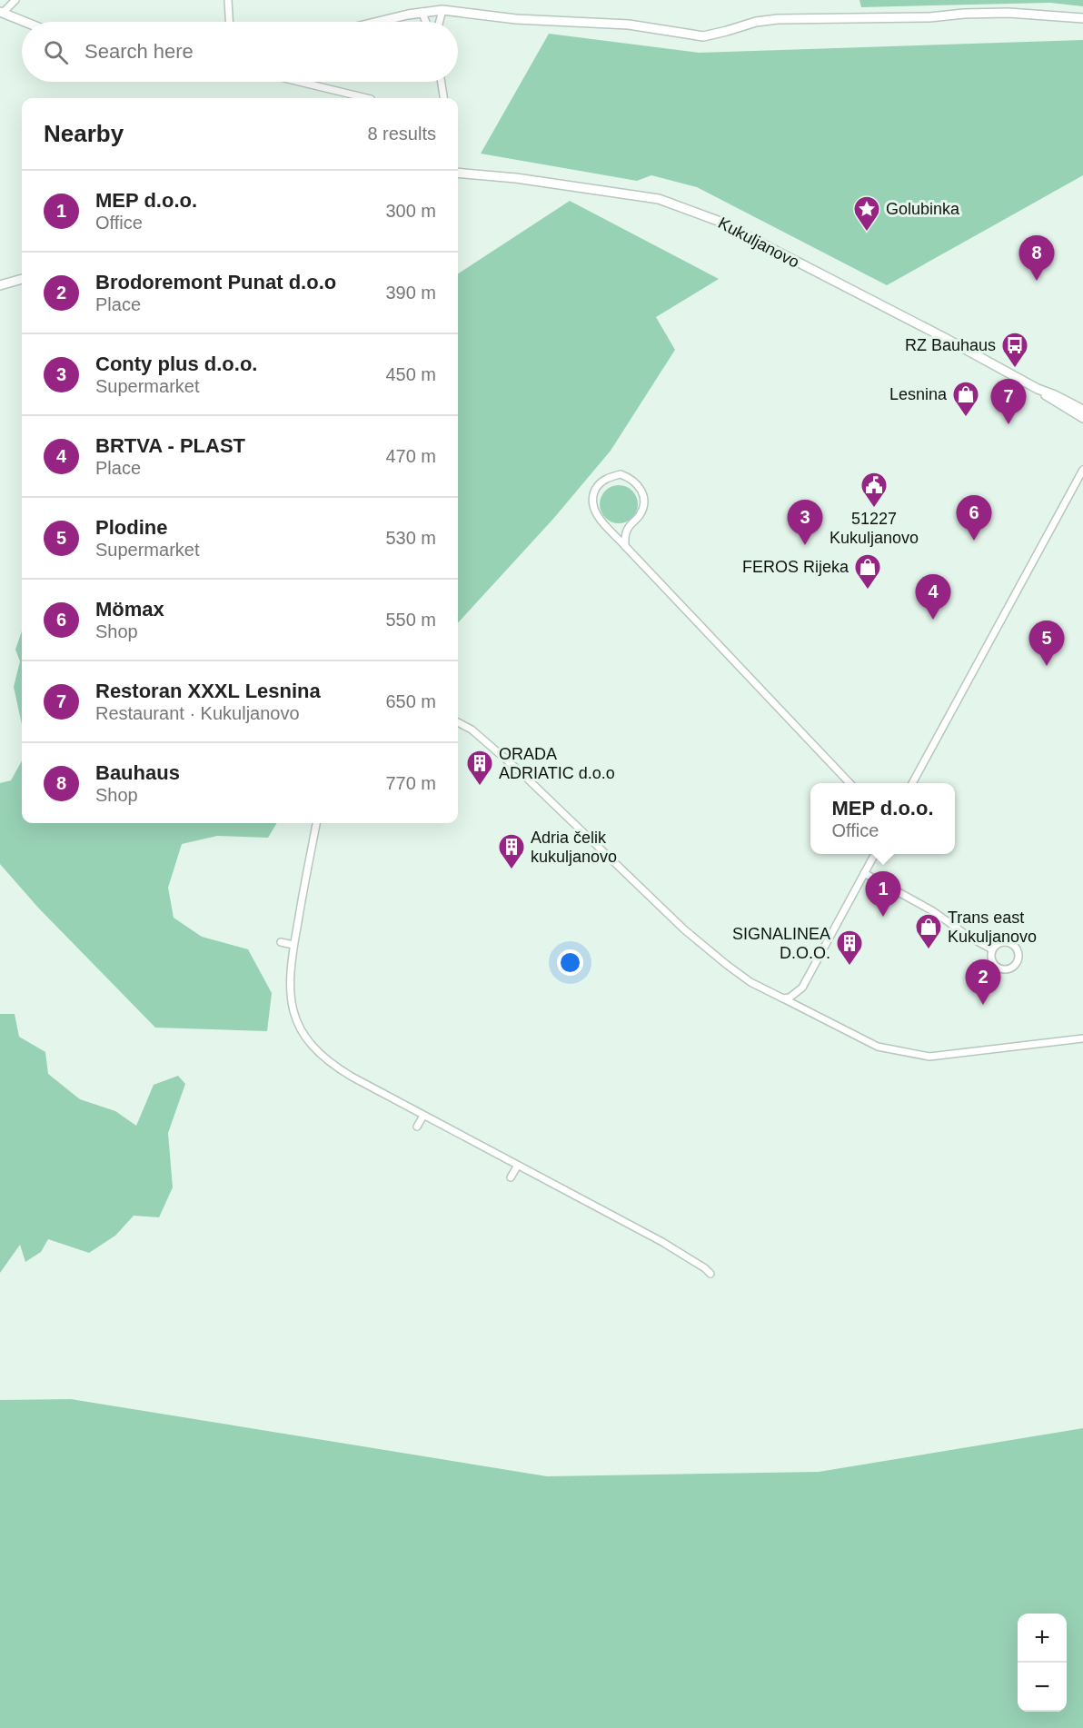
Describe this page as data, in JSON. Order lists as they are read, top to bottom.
{
  "streets": {
    "street": ["Kukuljanovo"]
  },
  "places": {
    "place": ["Golubinka"],
    "bus stop": ["RZ Bauhaus"],
    "shop": ["Lesnina", "FEROS Rijeka", "Trans east Kukuljanovo"],
    "public building": ["51227 Kukuljanovo"],
    "building": ["ORADA ADRIATIC d.o.o", "Adria čelik kukuljanovo", "SIGNALINEA D.O.O."]
  },
  "page": {
    "search": "Search here",
    "heading": ["Nearby", "8 results"],
    "list": [
      {
        "mark": "1",
        "name": "MEP d.o.o.",
        "note": "Office",
        "value": "300 m"
      },
      {
        "mark": "2",
        "name": "Brodoremont Punat d.o.o",
        "note": "Place",
        "value": "390 m"
      },
      {
        "mark": "3",
        "name": "Conty plus d.o.o.",
        "note": "Supermarket",
        "value": "450 m"
      },
      {
        "mark": "4",
        "name": "BRTVA - PLAST",
        "note": "Place",
        "value": "470 m"
      },
      {
        "mark": "5",
        "name": "Plodine",
        "note": "Supermarket",
        "value": "530 m"
      },
      {
        "mark": "6",
        "name": "Mömax",
        "note": "Shop",
        "value": "550 m"
      },
      {
        "mark": "7",
        "name": "Restoran XXXL Lesnina",
        "note": "Restaurant · Kukuljanovo",
        "value": "650 m"
      },
      {
        "mark": "8",
        "name": "Bauhaus",
        "note": "Shop",
        "value": "770 m"
      }
    ],
    "pins": [
      "8",
      "7",
      "6",
      "3",
      "4",
      "5",
      "1",
      "2"
    ],
    "popup": ["MEP d.o.o.", "Office"],
    "map_buttons": ["+", "−"]
  }
}
